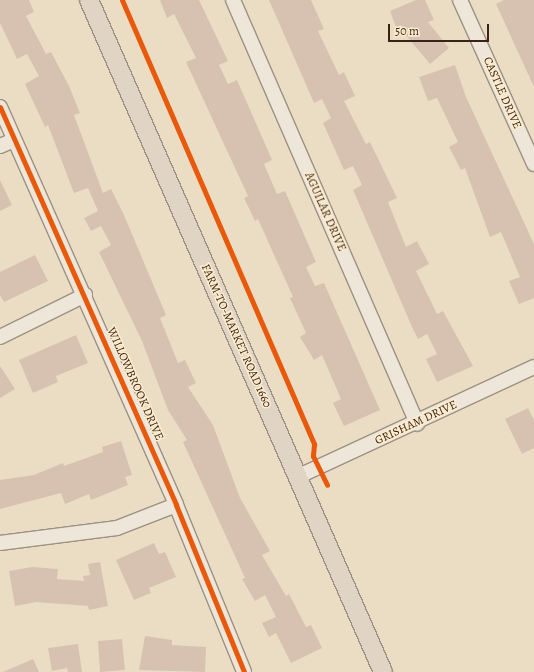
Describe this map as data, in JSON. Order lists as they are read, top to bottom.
{
  "streets": {
    "main road": ["FARM-TO-MARKET ROAD 1660"],
    "street": [
      "CASTLE DRIVE",
      "AGUILAR DRIVE",
      "WILLOWBROOK DRIVE",
      "GRISHAM DRIVE"
    ]
  },
  "crossings": [
    ["AGUILAR DRIVE", "GRISHAM DRIVE"],
    ["FARM-TO-MARKET ROAD 1660", "GRISHAM DRIVE"]
  ],
  "scale_bar": "50 m"
}
